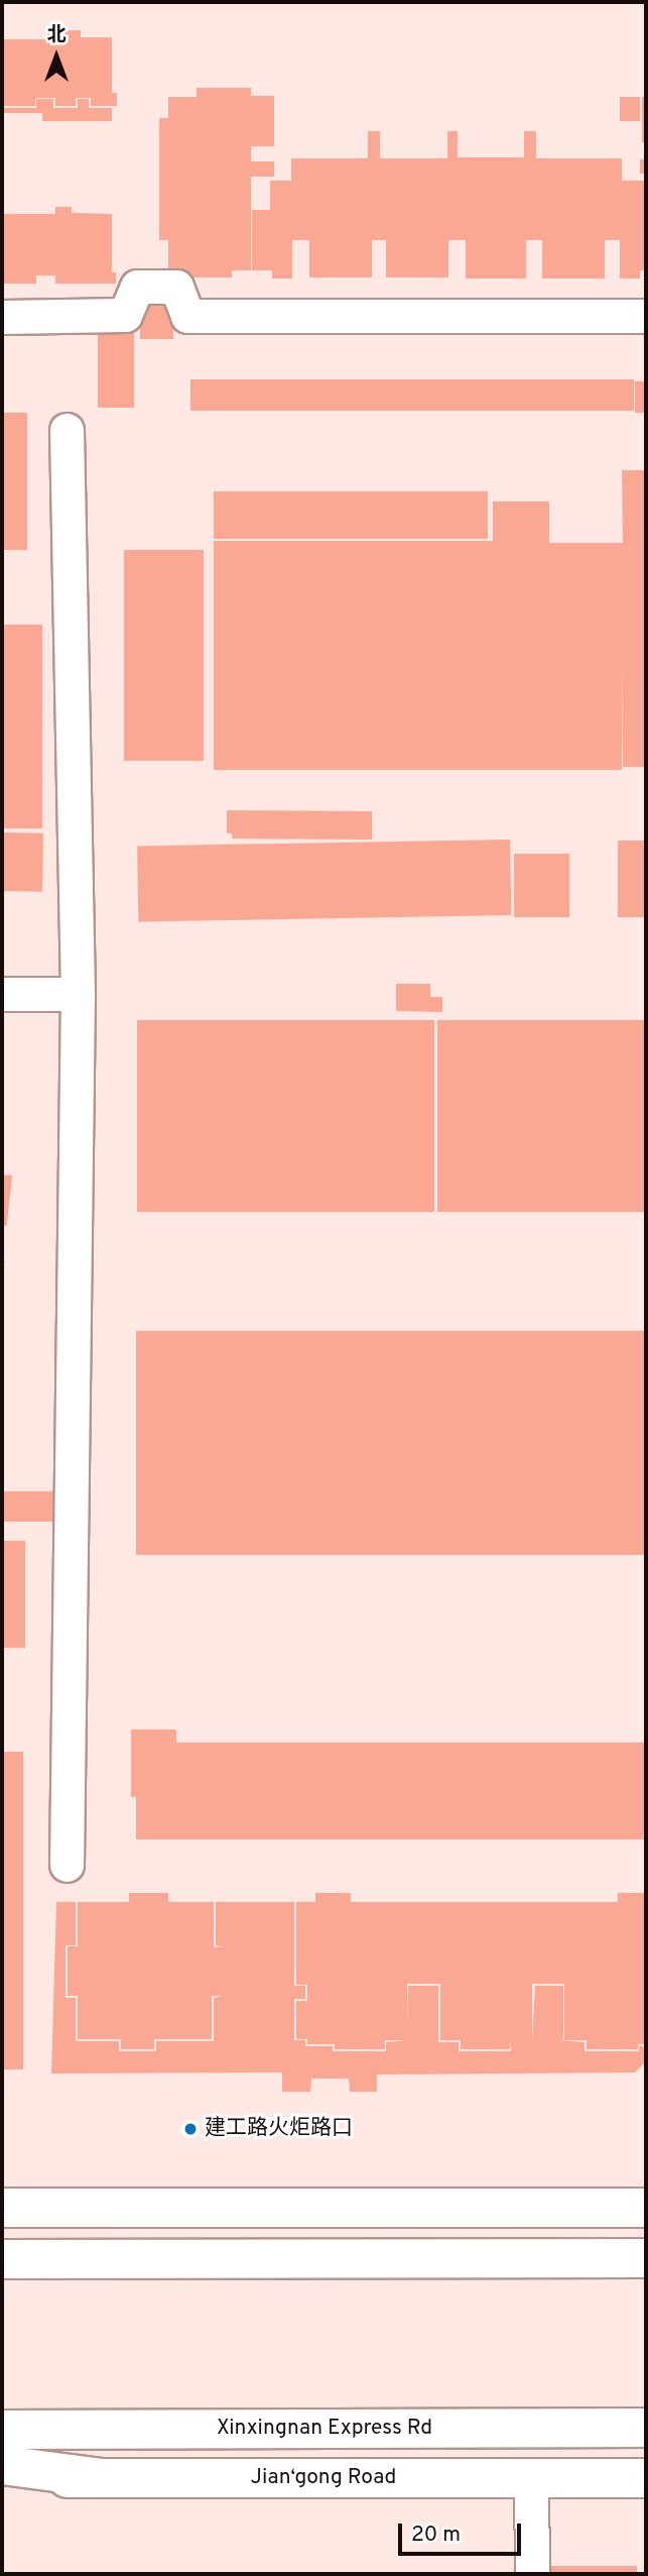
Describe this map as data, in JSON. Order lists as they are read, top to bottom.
{
  "streets": {
    "main road": ["Xinxingnan Express Rd", "Jian‘gong Road"]
  },
  "places": ["建工路火炬路口"],
  "scale_bar": "20 m",
  "north": "top"
}
